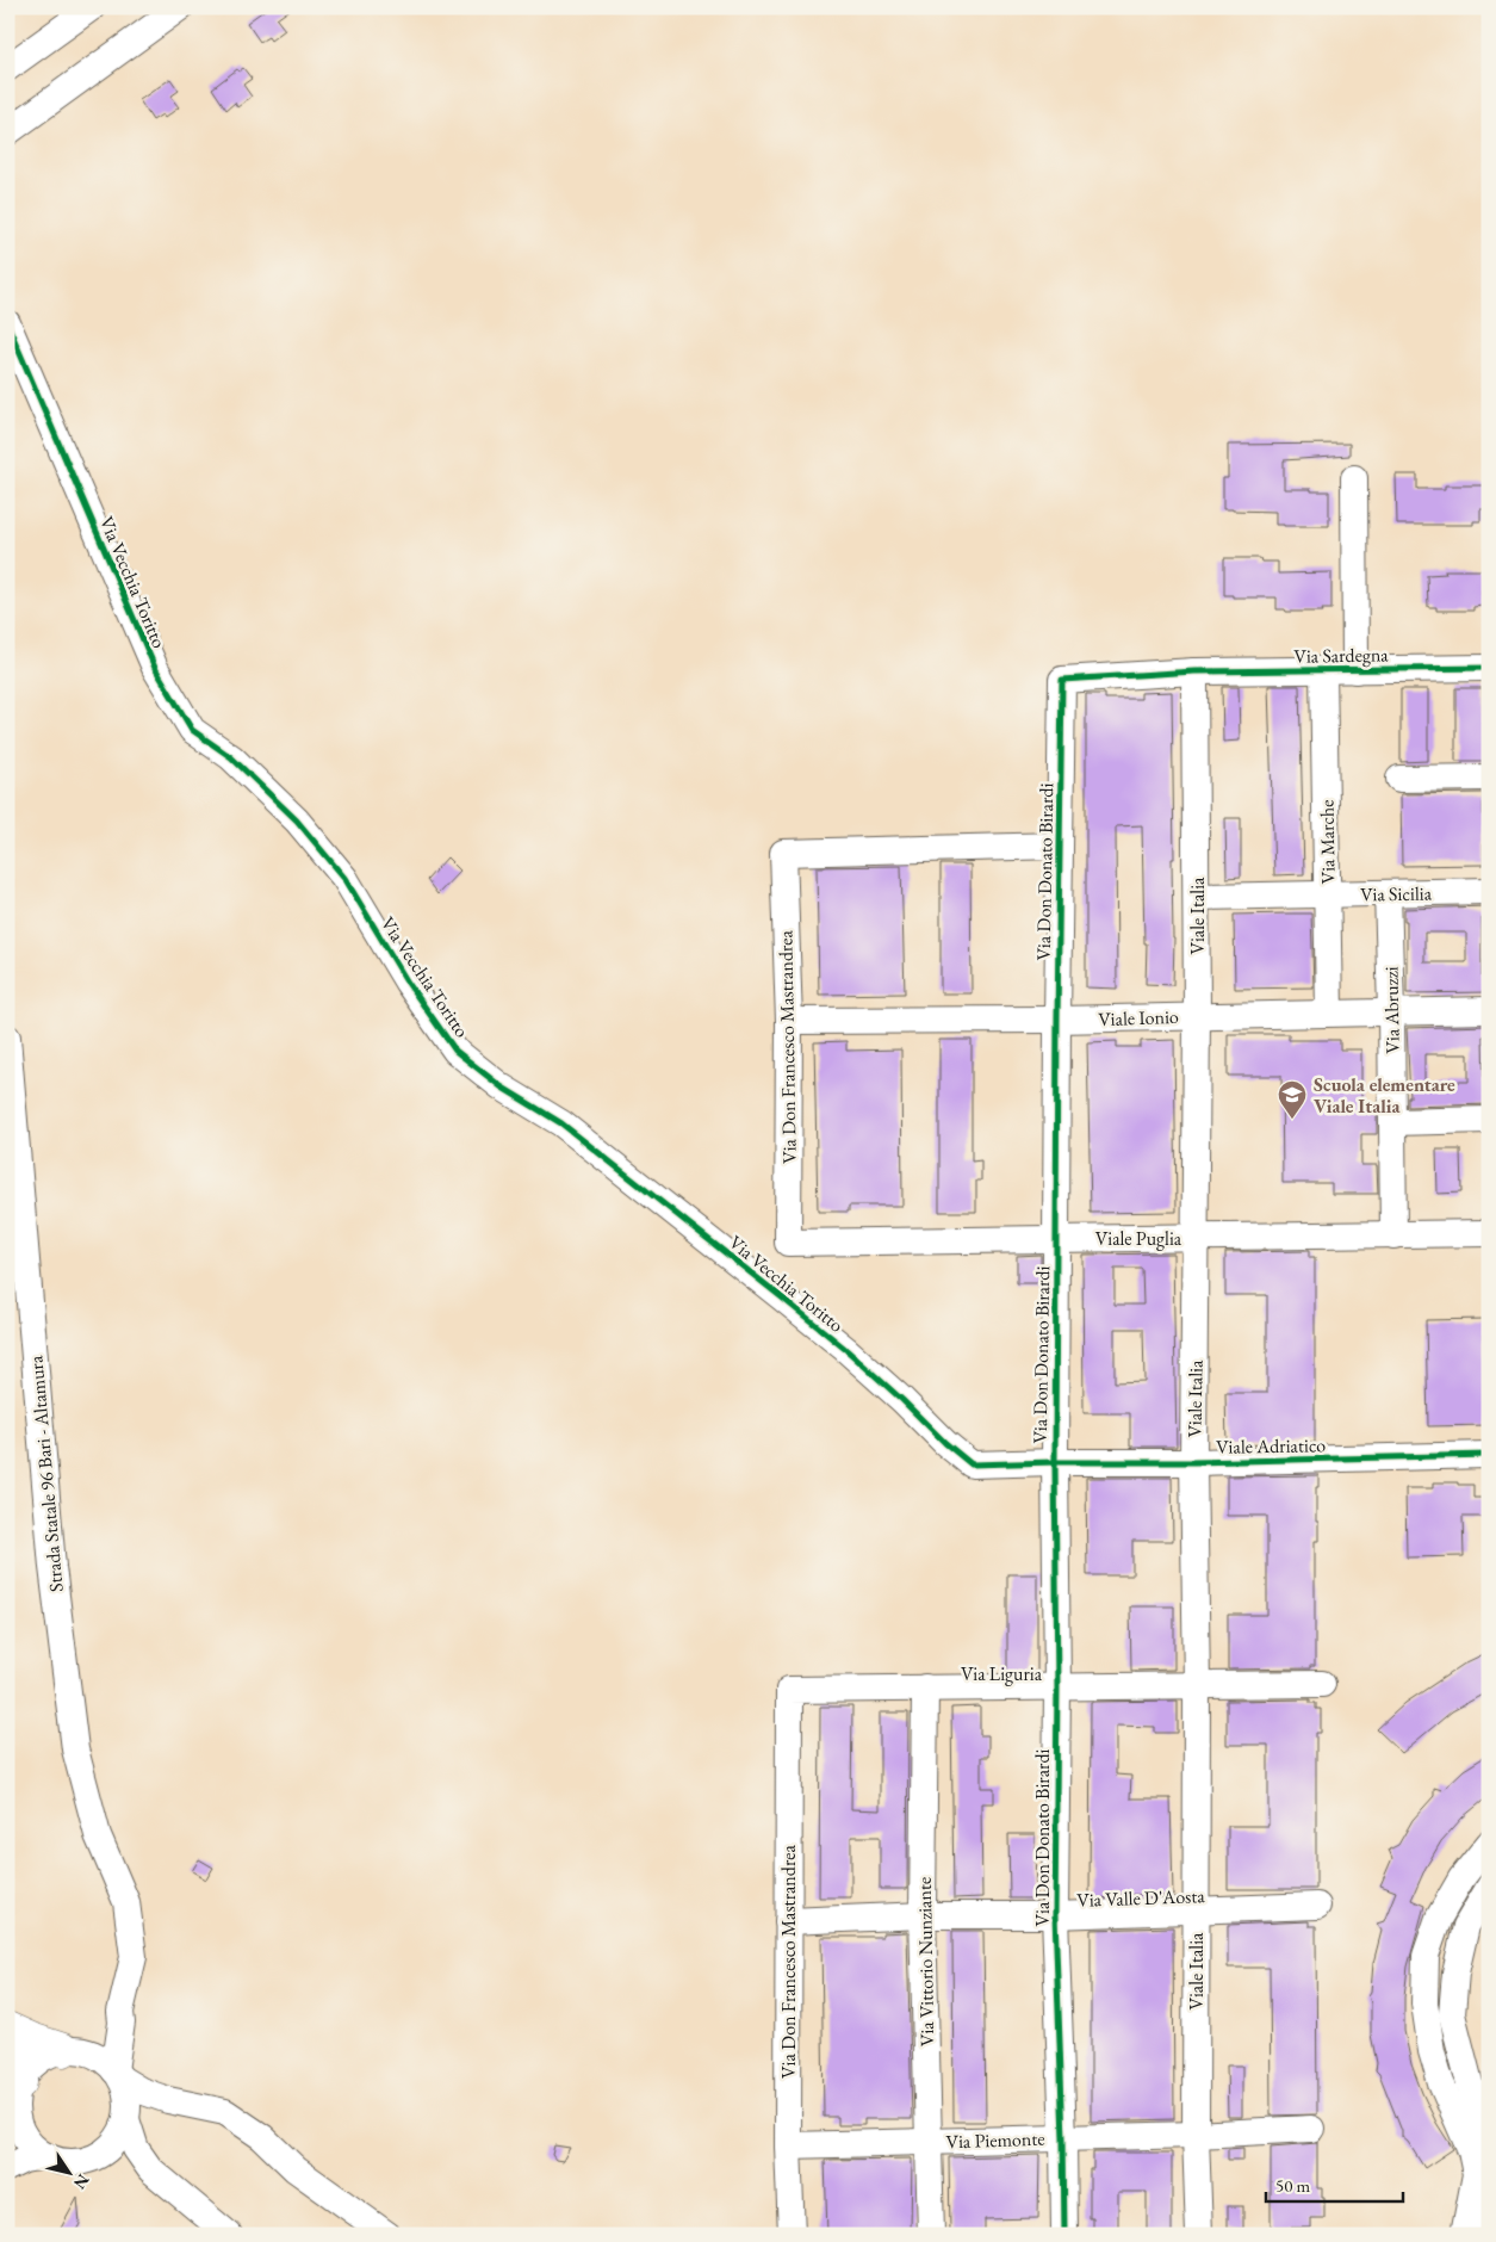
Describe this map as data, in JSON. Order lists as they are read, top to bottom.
{
  "streets": {
    "street": [
      "Via Vecchia Toritto",
      "Via Sardegna",
      "Via Marche",
      "Via Don Donato Birardi",
      "Via Sicilia",
      "Viale Italia",
      "Via Abruzzi",
      "Viale Ionio",
      "Via Don Francesco Mastrandrea",
      "Viale Puglia",
      "Viale Adriatico",
      "Strada Statale 96 Bari - Altamura",
      "Via Liguria",
      "Via Valle D'Aosta",
      "Via Vittorio Nunziante",
      "Via Piemonte"
    ]
  },
  "crossings": [
    ["Via Vecchia Toritto", "Via Don Donato Birardi"],
    ["Via Vecchia Toritto", "Viale Adriatico"],
    ["Via Sardegna", "Via Marche"],
    ["Via Sardegna", "Via Don Donato Birardi"],
    ["Via Sardegna", "Viale Italia"],
    ["Via Marche", "Via Sicilia"],
    ["Via Marche", "Viale Ionio"],
    ["Via Don Donato Birardi", "Viale Italia"],
    ["Via Don Donato Birardi", "Viale Ionio"],
    ["Via Don Donato Birardi", "Via Don Francesco Mastrandrea"],
    ["Via Don Donato Birardi", "Viale Puglia"],
    ["Via Don Donato Birardi", "Viale Adriatico"],
    ["Via Don Donato Birardi", "Via Liguria"],
    ["Via Don Donato Birardi", "Via Valle D'Aosta"],
    ["Via Don Donato Birardi", "Via Piemonte"],
    ["Via Sicilia", "Viale Italia"],
    ["Via Sicilia", "Via Abruzzi"],
    ["Viale Italia", "Viale Ionio"],
    ["Viale Italia", "Viale Puglia"],
    ["Viale Italia", "Viale Adriatico"],
    ["Viale Italia", "Via Liguria"],
    ["Viale Italia", "Via Valle D'Aosta"],
    ["Viale Italia", "Via Piemonte"],
    ["Via Abruzzi", "Viale Ionio"],
    ["Via Abruzzi", "Viale Puglia"],
    ["Viale Ionio", "Via Don Francesco Mastrandrea"],
    ["Via Don Francesco Mastrandrea", "Viale Puglia"],
    ["Via Don Francesco Mastrandrea", "Via Liguria"],
    ["Via Don Francesco Mastrandrea", "Via Valle D'Aosta"],
    ["Via Don Francesco Mastrandrea", "Via Piemonte"],
    ["Via Liguria", "Via Vittorio Nunziante"],
    ["Via Valle D'Aosta", "Via Vittorio Nunziante"],
    ["Via Vittorio Nunziante", "Via Piemonte"]
  ],
  "places": {
    "school or university": ["Scuola elementare Viale Italia"]
  },
  "scale_bar": "50 m",
  "north": "bottom right"
}
